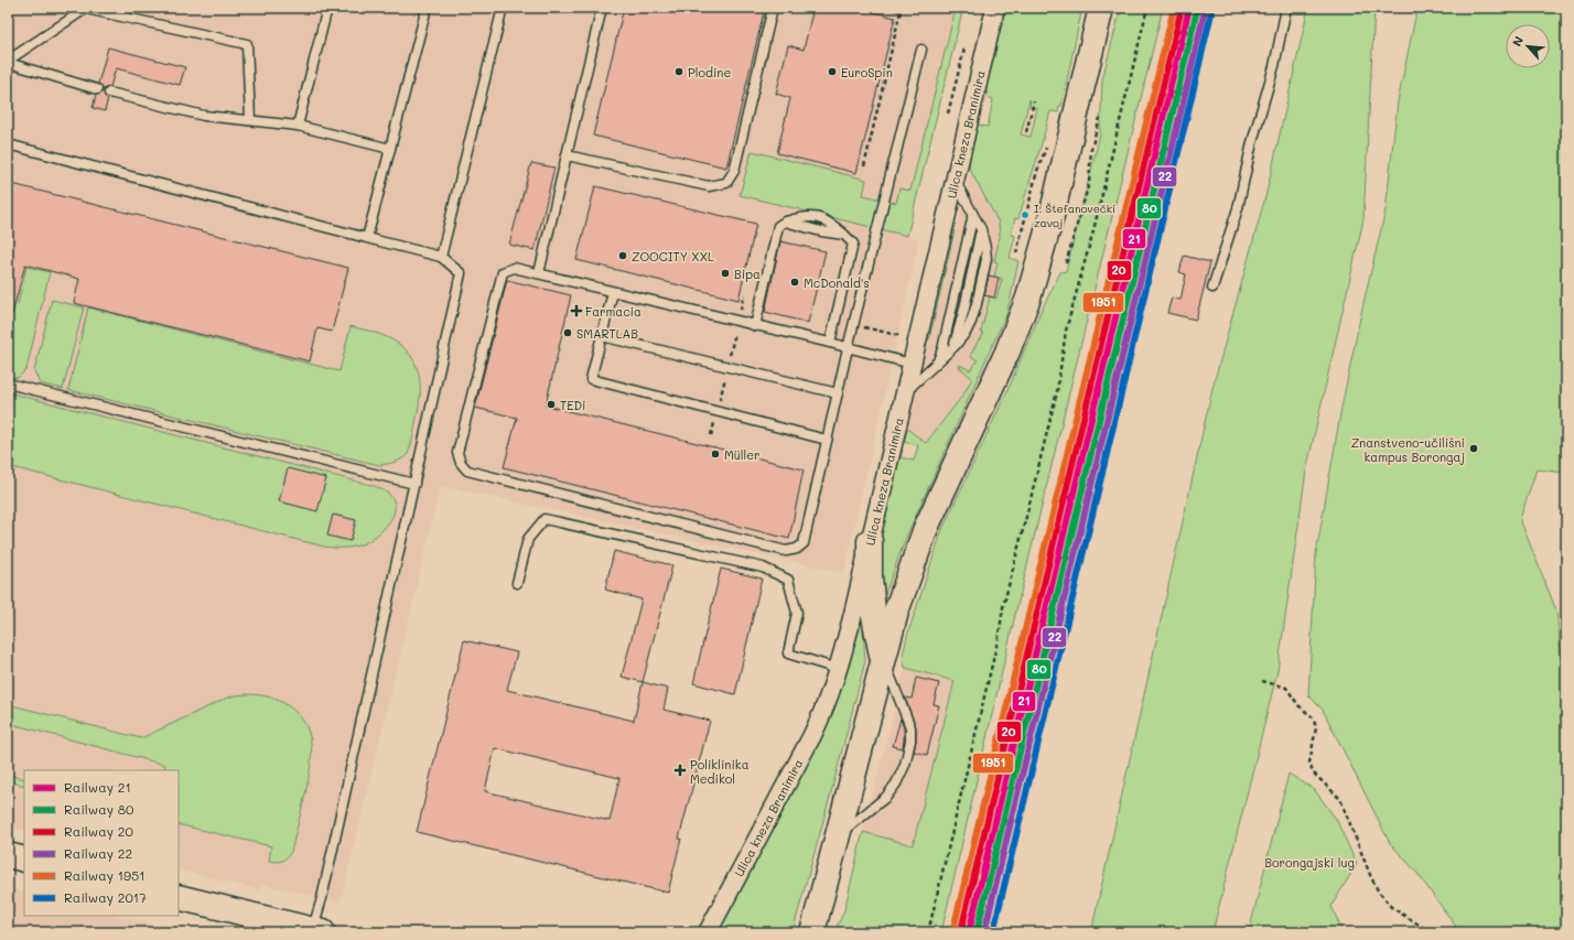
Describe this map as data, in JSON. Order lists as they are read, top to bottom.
{
  "streets": {
    "street": ["Ulica kneza Branimira"]
  },
  "parks": ["Borongajski lug"],
  "places": {
    "other": [
      "Plodine",
      "EuroSpin",
      "I. Štefanovečki zavoj",
      "ZOOCITY XXL",
      "Bipa",
      "McDonald's",
      "SMARTLAB",
      "TEDi",
      "Znanstveno-učilišni kampus Borongaj",
      "Müller"
    ],
    "health": ["Farmacia", "Poliklinika Medikol"]
  },
  "lines": [
    "rail line 21",
    "rail line 20",
    "rail line 1951",
    "rail line 80",
    "rail line 22",
    "rail line 2017"
  ],
  "legend": [
    "Railway 21",
    "Railway 80",
    "Railway 20",
    "Railway 22",
    "Railway 1951",
    "Railway 2017"
  ],
  "north": "top left"
}
